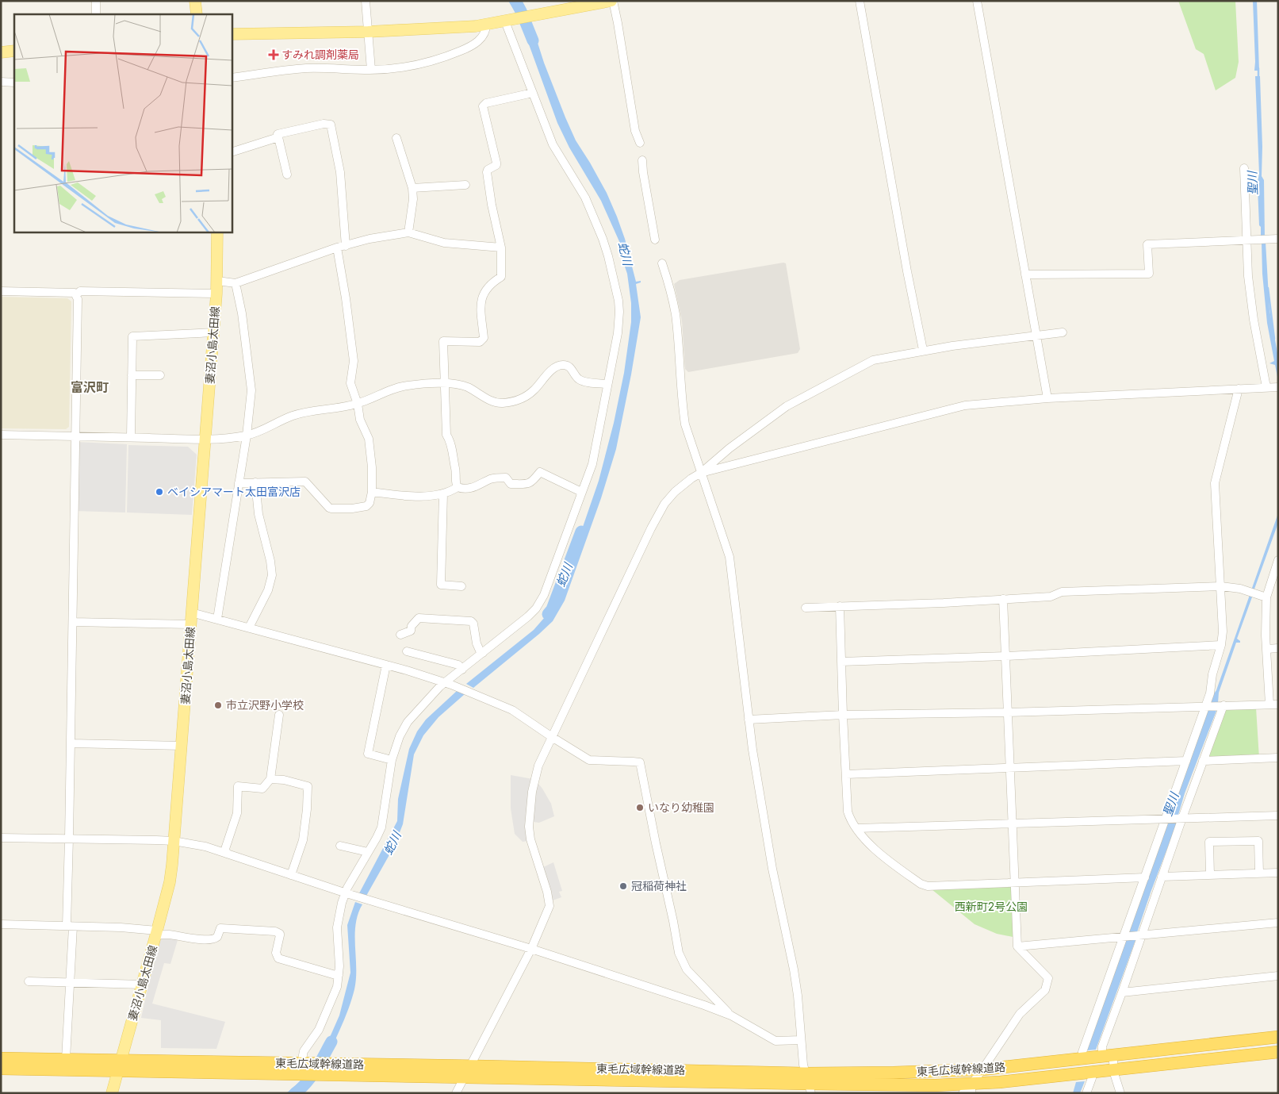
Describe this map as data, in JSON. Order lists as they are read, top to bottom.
{
  "streets": {
    "highway": ["東毛広域幹線道路"],
    "main road": ["妻沼小島太田線"]
  },
  "crossings": [
    ["妻沼小島太田線", "東毛広域幹線道路"]
  ],
  "districts": ["富沢町"],
  "water": ["聖川", "蛇川"],
  "parks": ["西新町2号公園"],
  "places": {
    "health": ["すみれ調剤薬局"],
    "other": [
      "ベイシアマート太田富沢店",
      "市立沢野小学校",
      "いなり幼稚園",
      "冠稲荷神社"
    ]
  }
}
